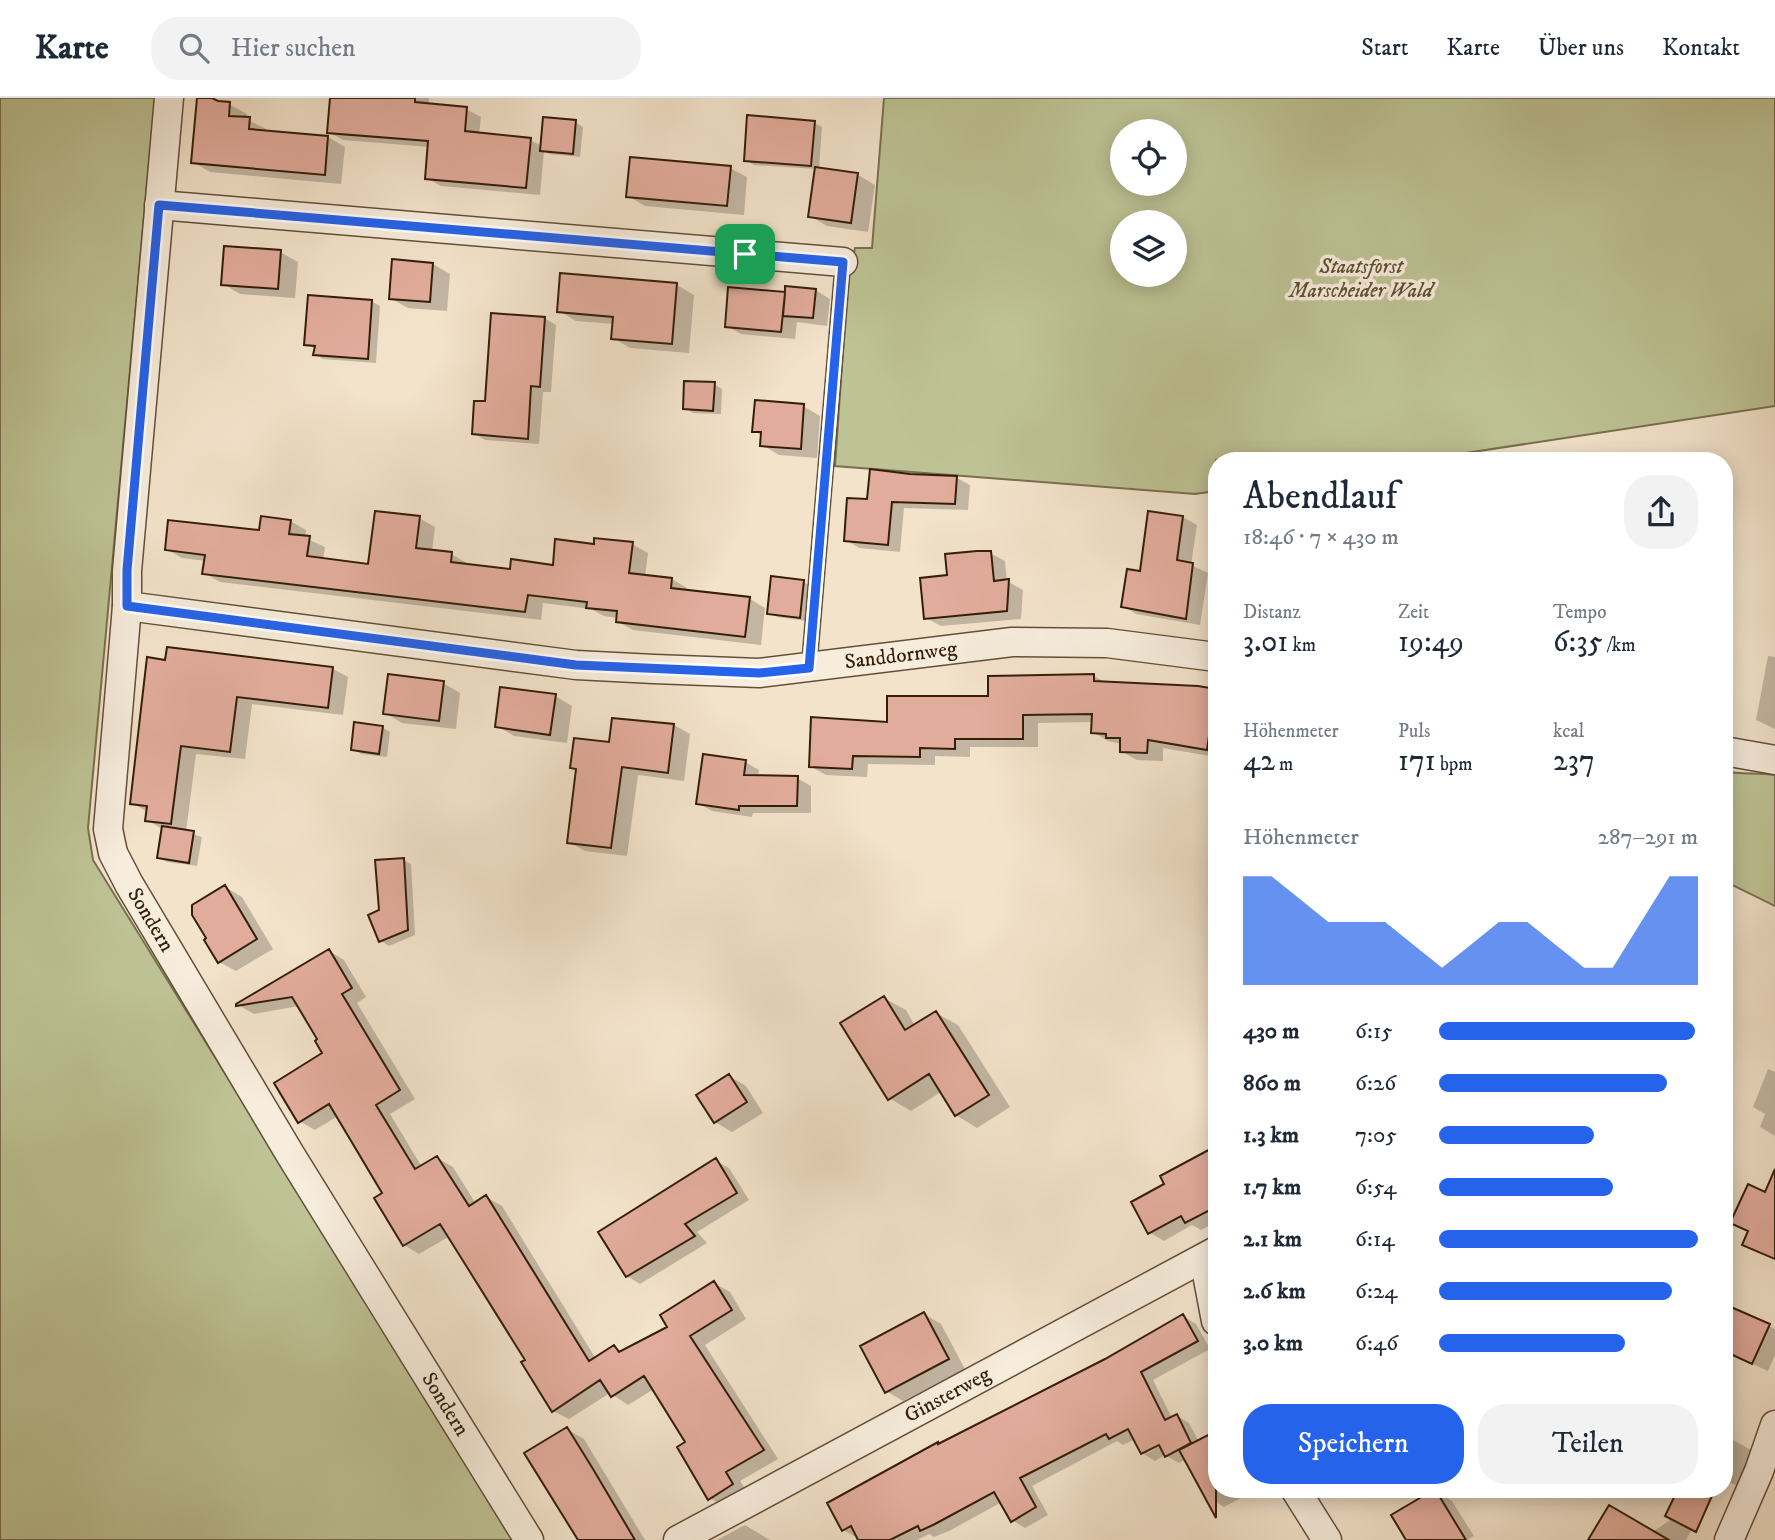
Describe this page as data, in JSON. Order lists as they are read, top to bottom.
{
  "streets": {
    "street": ["Sanddornweg", "Sondern", "Ginsterweg"]
  },
  "crossings": [
    ["Sanddornweg", "Sondern"]
  ],
  "parks": ["Staatsforst Marscheider Wald"],
  "page": {
    "header": "Karte",
    "search": "Hier suchen",
    "nav": [
      "Start",
      "Karte",
      "Über uns",
      "Kontakt"
    ],
    "heading": ["Abendlauf", "18:46 · 7 × 430 m"],
    "stats": [
      ["Distanz", "3.01 km"],
      ["Zeit", "19:49"],
      ["Tempo", "6:35 /km"],
      ["Höhenmeter", "42 m"],
      ["Puls", "171 bpm"],
      ["kcal", "237"]
    ],
    "chart": ["Höhenmeter", "287–291 m"],
    "list": [
      {
        "name": "430 m",
        "note": "6:15"
      },
      {
        "name": "860 m",
        "note": "6:26"
      },
      {
        "name": "1.3 km",
        "note": "7:05"
      },
      {
        "name": "1.7 km",
        "note": "6:54"
      },
      {
        "name": "2.1 km",
        "note": "6:14"
      },
      {
        "name": "2.6 km",
        "note": "6:24"
      },
      {
        "name": "3.0 km",
        "note": "6:46"
      }
    ],
    "buttons": ["Speichern", "Teilen"]
  }
}
